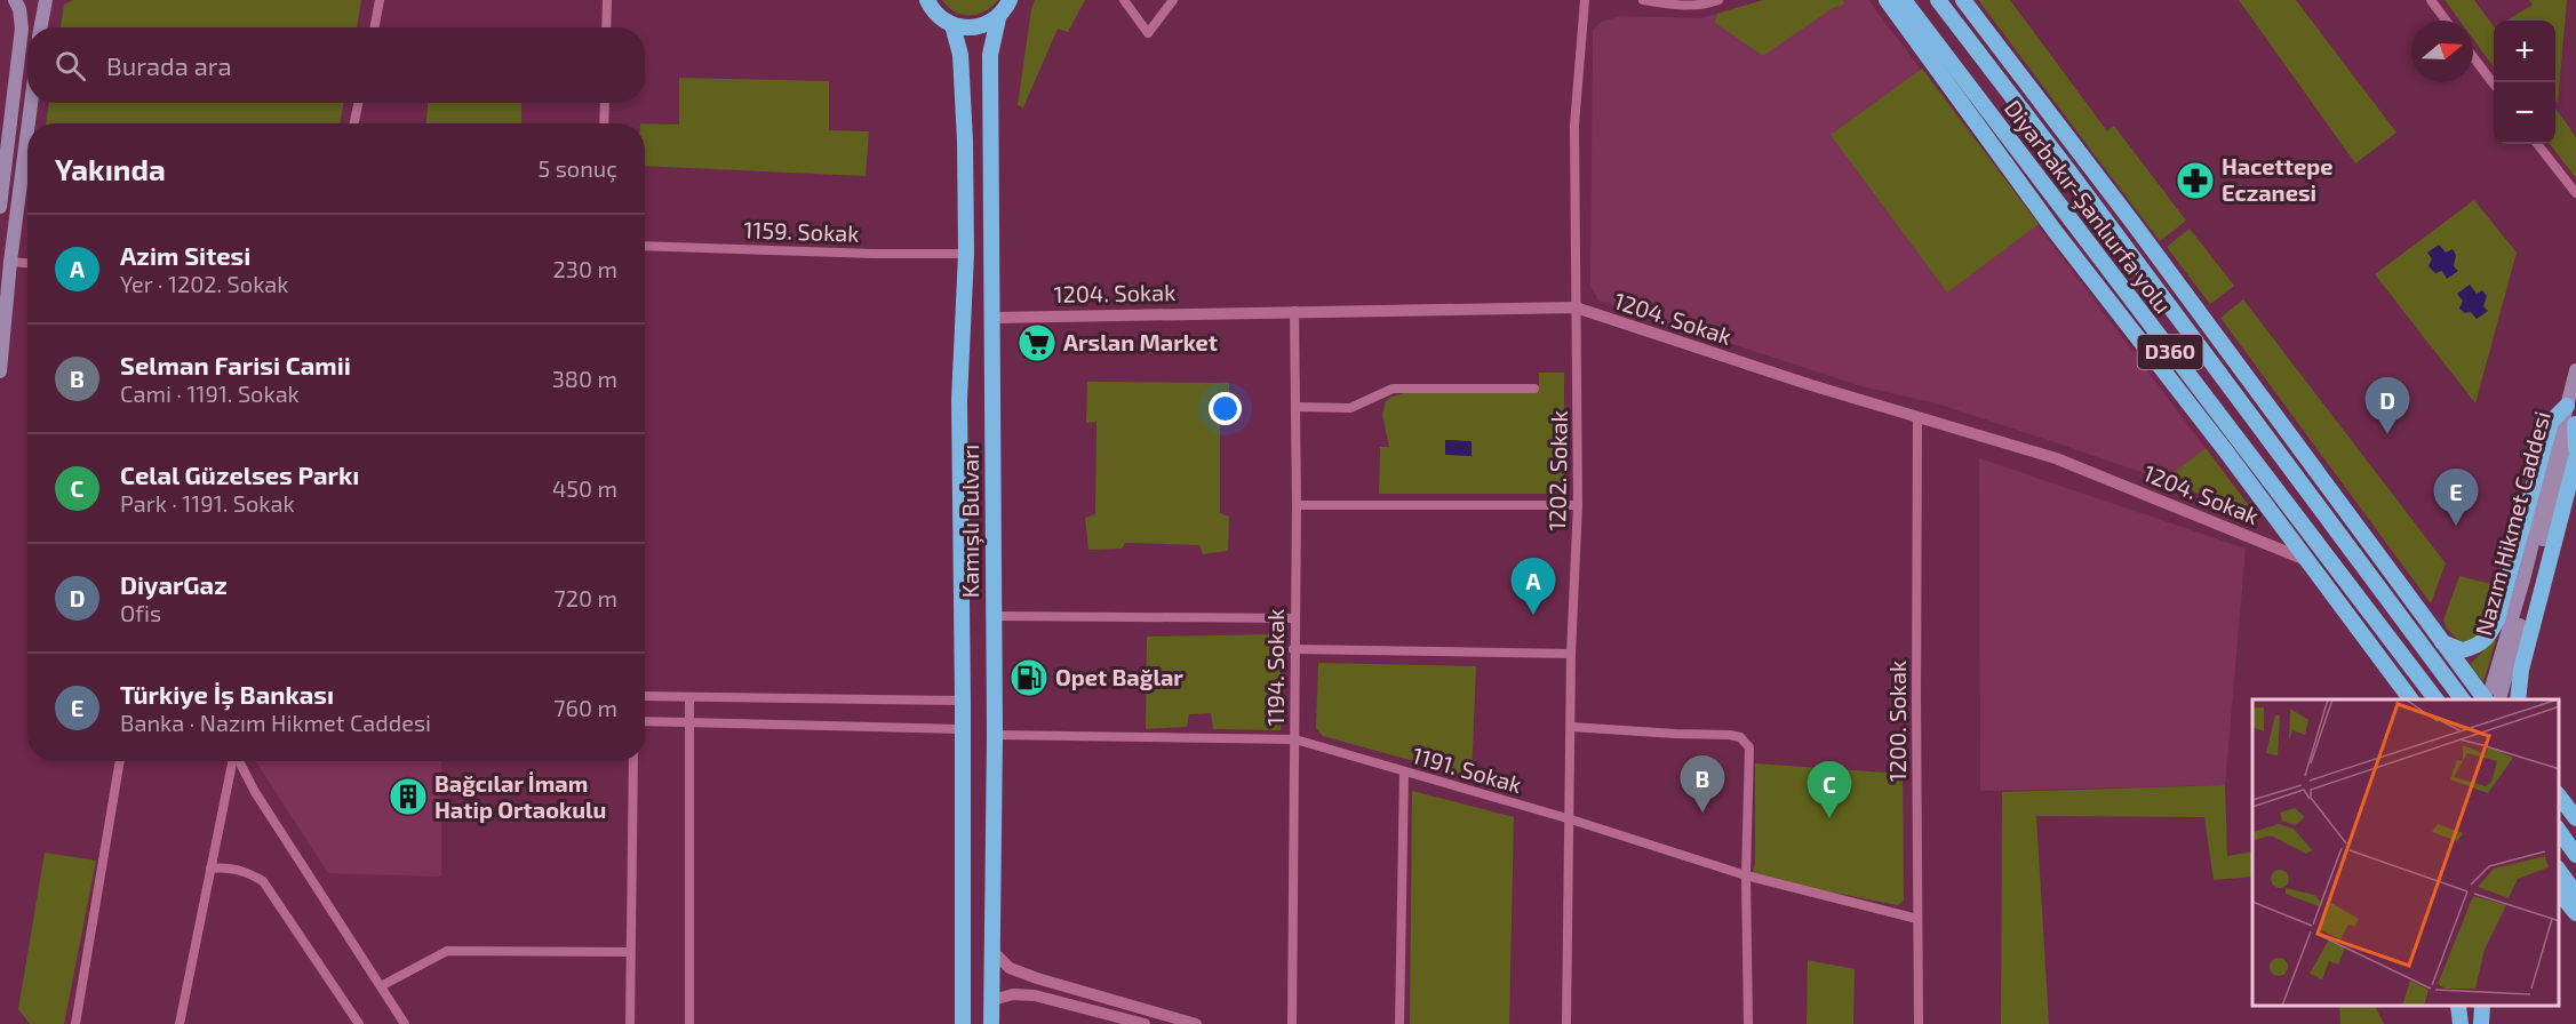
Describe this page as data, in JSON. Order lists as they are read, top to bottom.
{
  "streets": {
    "highway": ["Diyarbakır-Şanlıurfa yolu", "D360", "Kamışlı Bulvarı"],
    "main road": ["Nazım Hikmet Caddesi"],
    "street": [
      "1159. Sokak",
      "1204. Sokak",
      "1202. Sokak",
      "1194. Sokak",
      "1200. Sokak",
      "1191. Sokak"
    ]
  },
  "crossings": [
    ["1159. Sokak", "Kamışlı Bulvarı"],
    ["1204. Sokak", "1202. Sokak"],
    ["1204. Sokak", "Kamışlı Bulvarı"],
    ["1204. Sokak", "1194. Sokak"],
    ["1204. Sokak", "1200. Sokak"],
    ["1202. Sokak", "1191. Sokak"],
    ["Kamışlı Bulvarı", "1191. Sokak"],
    ["1194. Sokak", "1191. Sokak"],
    ["1200. Sokak", "1191. Sokak"]
  ],
  "places": {
    "pharmacy": ["Hacettepe Eczanesi"],
    "supermarket": ["Arslan Market"],
    "fuel station": ["Opet Bağlar"],
    "building": ["Bağcılar İmam Hatip Ortaokulu"]
  },
  "north": "right",
  "page": {
    "map_buttons": ["+", "−"],
    "search": "Burada ara",
    "heading": ["Yakında", "5 sonuç"],
    "list": [
      {
        "mark": "A",
        "name": "Azim Sitesi",
        "note": "Yer · 1202. Sokak",
        "value": "230 m"
      },
      {
        "mark": "B",
        "name": "Selman Farisi Camii",
        "note": "Cami · 1191. Sokak",
        "value": "380 m"
      },
      {
        "mark": "C",
        "name": "Celal Güzelses Parkı",
        "note": "Park · 1191. Sokak",
        "value": "450 m"
      },
      {
        "mark": "D",
        "name": "DiyarGaz",
        "note": "Ofis",
        "value": "720 m"
      },
      {
        "mark": "E",
        "name": "Türkiye İş Bankası",
        "note": "Banka · Nazım Hikmet Caddesi",
        "value": "760 m"
      }
    ],
    "pins": [
      "D",
      "E",
      "A",
      "B",
      "C"
    ]
  }
}
